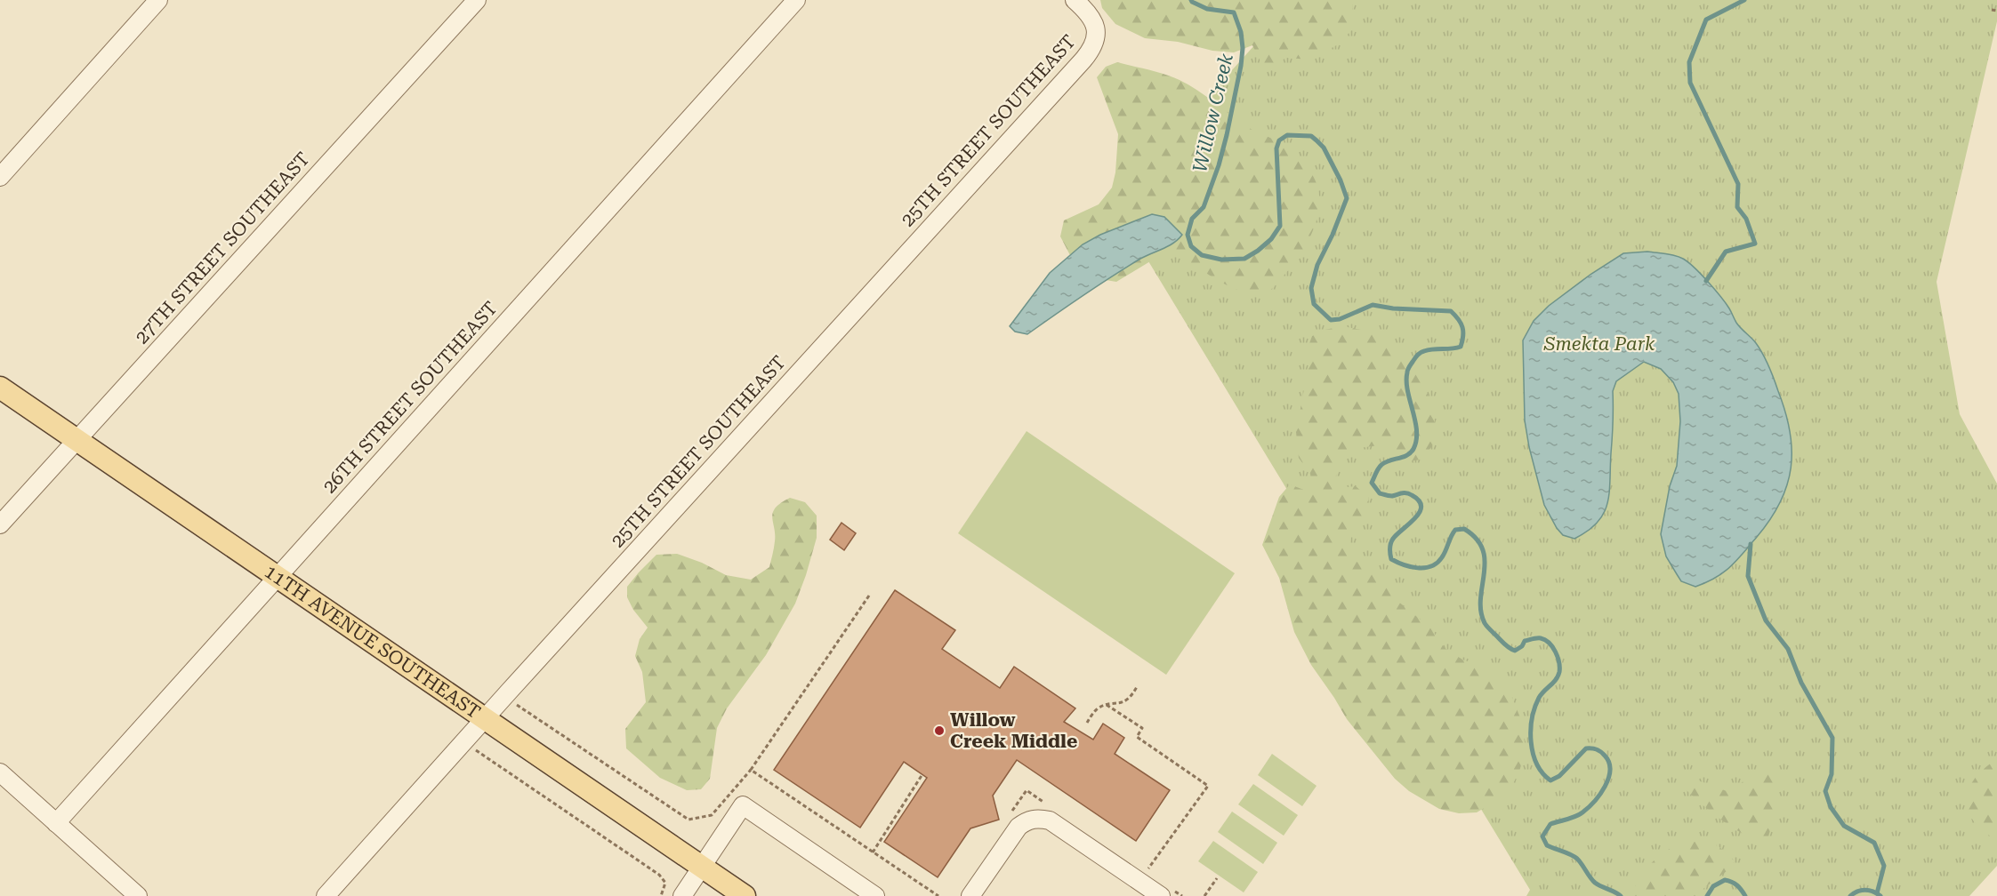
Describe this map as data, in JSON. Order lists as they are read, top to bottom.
{
  "streets": {
    "main road": ["11TH AVENUE SOUTHEAST"],
    "street": ["25TH STREET SOUTHEAST", "27TH STREET SOUTHEAST", "26TH STREET SOUTHEAST"]
  },
  "crossings": [
    ["25TH STREET SOUTHEAST", "11TH AVENUE SOUTHEAST"],
    ["27TH STREET SOUTHEAST", "11TH AVENUE SOUTHEAST"],
    ["26TH STREET SOUTHEAST", "11TH AVENUE SOUTHEAST"]
  ],
  "water": ["Willow Creek"],
  "parks": ["Smekta Park"],
  "places": ["Willow Creek Middle"]
}
